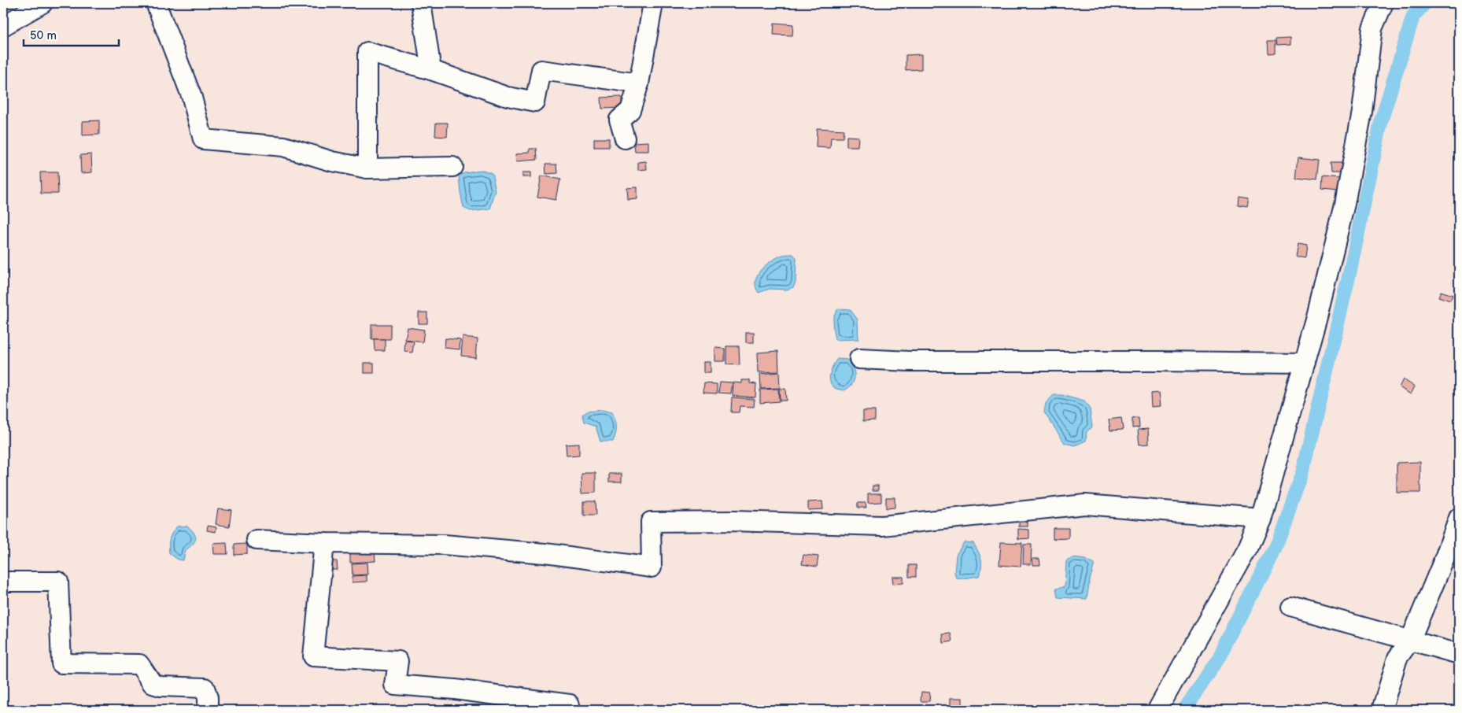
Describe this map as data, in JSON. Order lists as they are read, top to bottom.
{
  "scale_bar": "50 m"
}
